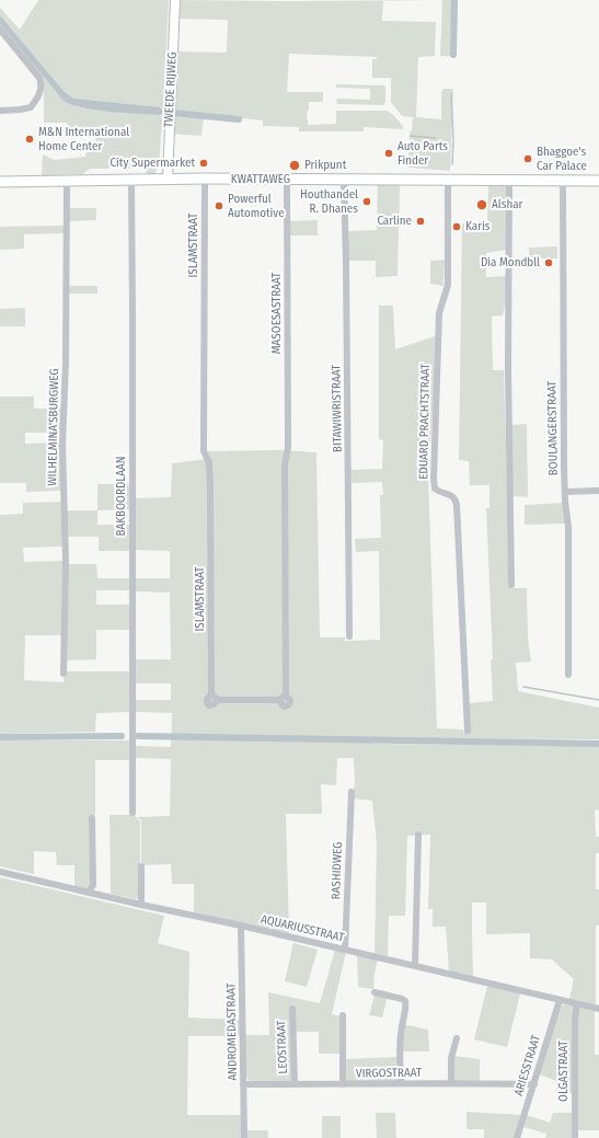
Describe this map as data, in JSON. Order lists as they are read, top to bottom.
{
  "streets": {
    "main road": ["KWATTAWEG"],
    "street": [
      "TWEEDE RIJWEG",
      "ISLAMSTRAAT",
      "MASOESASTRAAT",
      "BITAWIWRISTRAAT",
      "EDUARD PRACHTSTRAAT",
      "WILHELMINA'SBURGWEG",
      "BOULANGERSTRAAT",
      "BAKBOORDLAAN",
      "RASHIDWEG",
      "AQUARIUSSTRAAT",
      "ANDROMEDASTRAAT",
      "LEOSTRAAT",
      "ARIESSTRAAT",
      "OLGASTRAAT",
      "VIRGOSTRAAT"
    ]
  },
  "crossings": [
    ["TWEEDE RIJWEG", "KWATTAWEG"],
    ["KWATTAWEG", "ISLAMSTRAAT"],
    ["KWATTAWEG", "MASOESASTRAAT"],
    ["KWATTAWEG", "BITAWIWRISTRAAT"],
    ["KWATTAWEG", "EDUARD PRACHTSTRAAT"],
    ["KWATTAWEG", "WILHELMINA'SBURGWEG"],
    ["KWATTAWEG", "BOULANGERSTRAAT"],
    ["KWATTAWEG", "BAKBOORDLAAN"],
    ["ISLAMSTRAAT", "MASOESASTRAAT"],
    ["RASHIDWEG", "AQUARIUSSTRAAT"],
    ["AQUARIUSSTRAAT", "ANDROMEDASTRAAT"],
    ["AQUARIUSSTRAAT", "ARIESSTRAAT"],
    ["AQUARIUSSTRAAT", "OLGASTRAAT"],
    ["ANDROMEDASTRAAT", "VIRGOSTRAAT"],
    ["LEOSTRAAT", "VIRGOSTRAAT"],
    ["ARIESSTRAAT", "VIRGOSTRAAT"]
  ],
  "places": [
    "M&N International Home Center",
    "Auto Parts Finder",
    "Bhaggoe's Car Palace",
    "City Supermarket",
    "Prikpunt",
    "Houthandel R. Dhanes",
    "Alshar",
    "Powerful Automotive",
    "Carline",
    "Karis",
    "Dia Mondbll"
  ]
}
